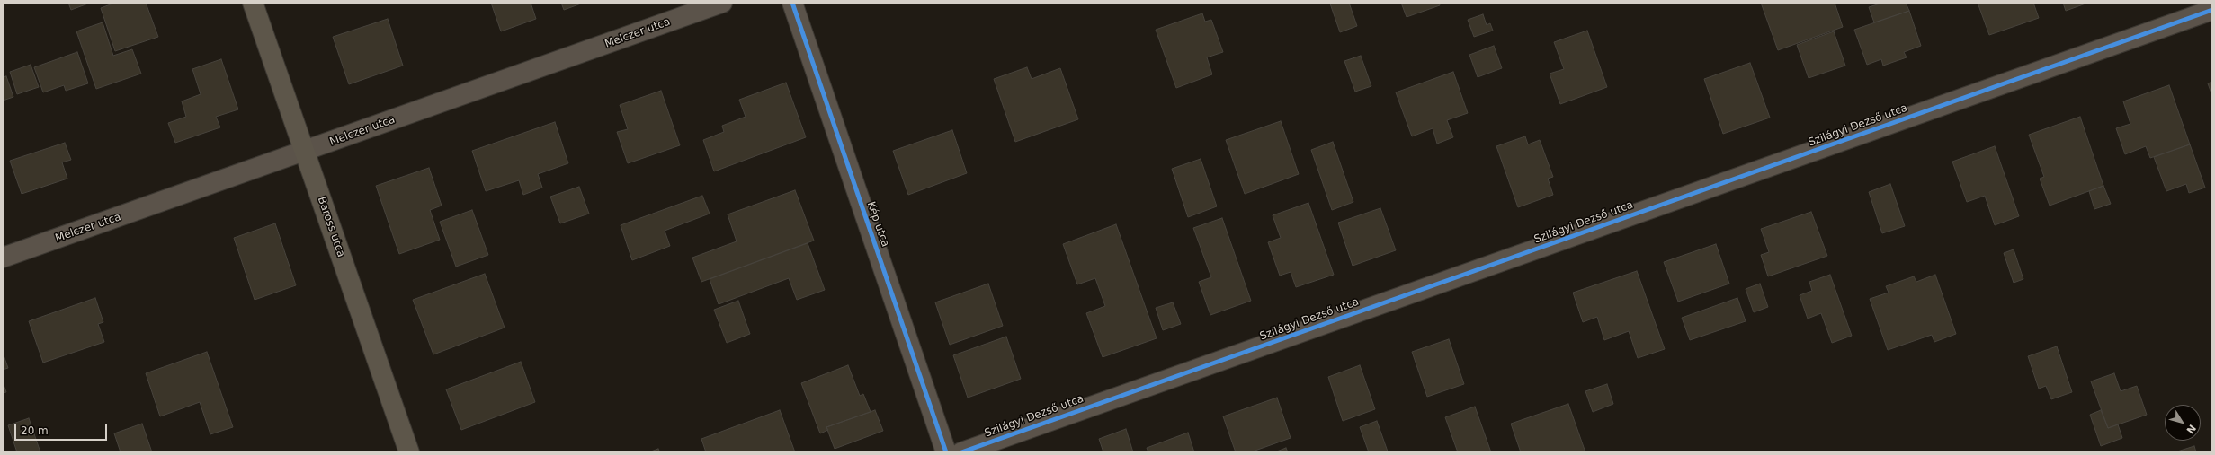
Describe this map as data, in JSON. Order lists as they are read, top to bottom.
{
  "streets": {
    "street": [
      "Melczer utca",
      "Szilágyi Dezső utca",
      "Kép utca",
      "Baross utca"
    ]
  },
  "crossings": [
    ["Melczer utca", "Baross utca"]
  ],
  "scale_bar": "20 m",
  "north": "bottom right"
}
